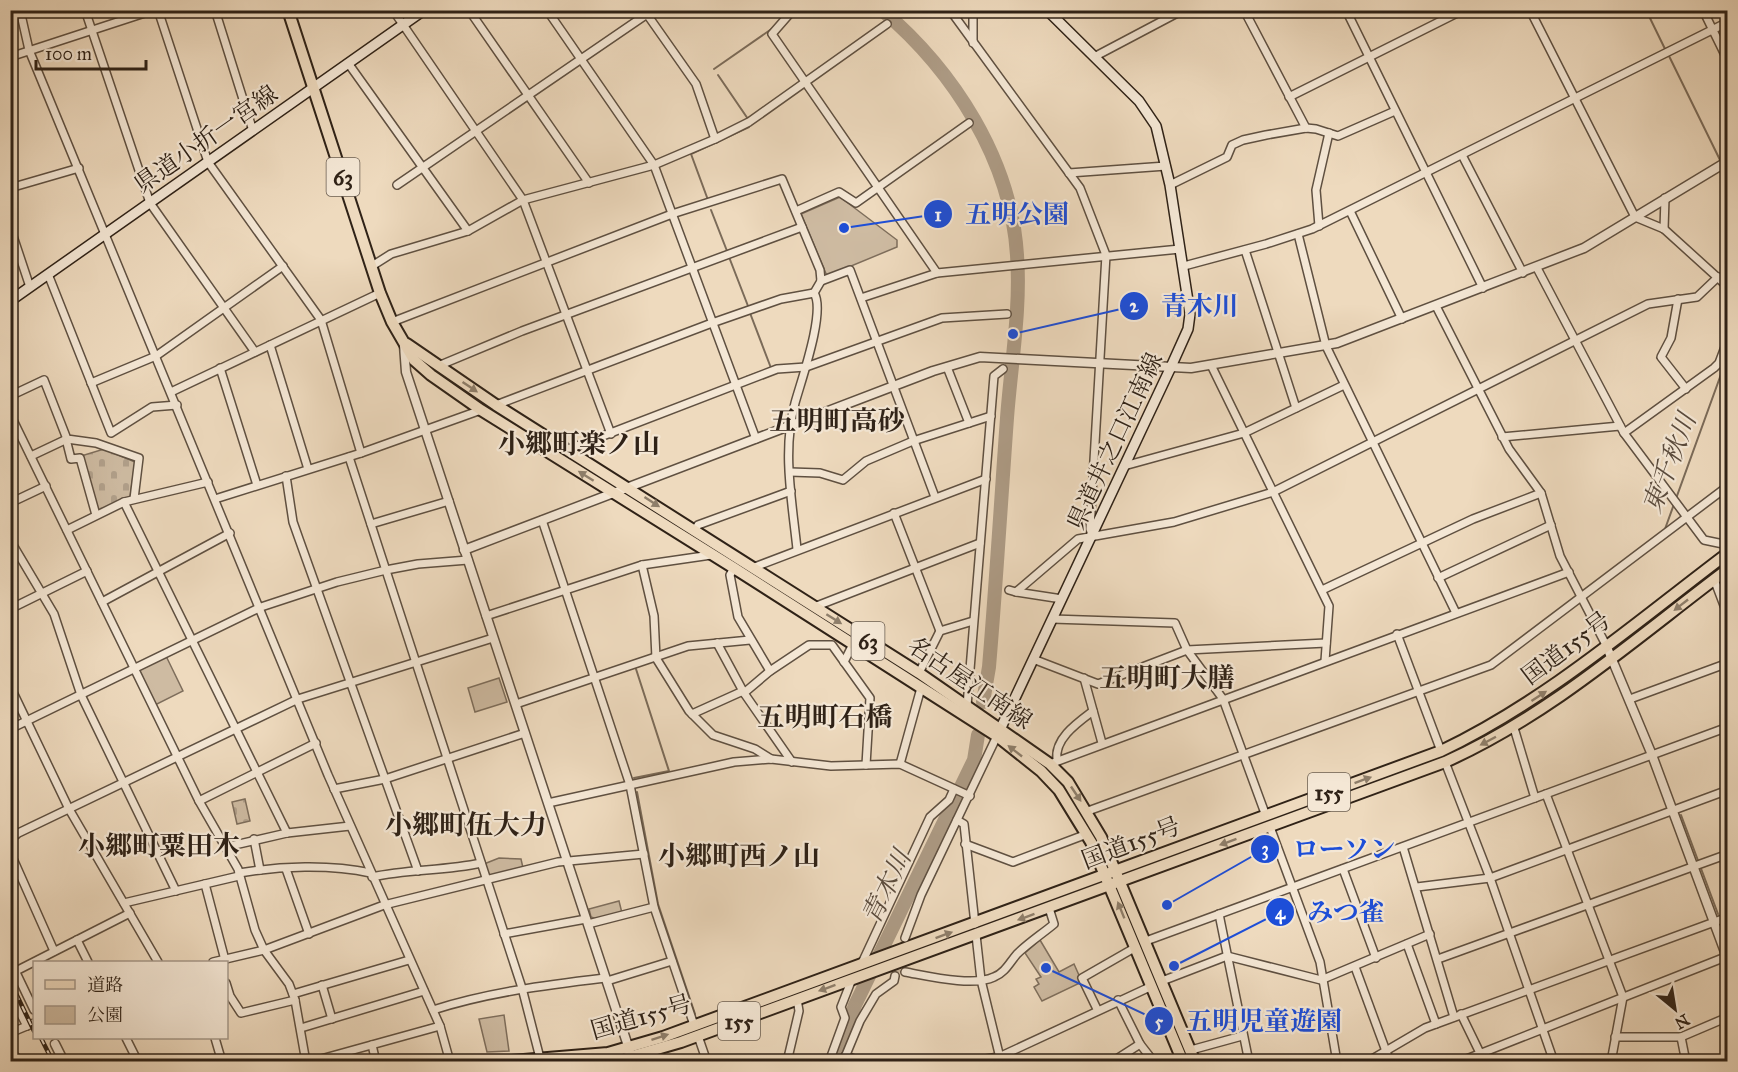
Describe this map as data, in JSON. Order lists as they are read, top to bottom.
{
  "streets": {
    "main road": [
      "県道小折一宮線",
      "63",
      "県道井之口江南線",
      "国道155号",
      "名古屋江南線",
      "155"
    ]
  },
  "crossings": [
    ["県道小折一宮線", "名古屋江南線"],
    ["県道井之口江南線", "名古屋江南線"],
    ["国道155号", "名古屋江南線"]
  ],
  "districts": [
    "五明町高砂",
    "小郷町楽ノ山",
    "五明町大膳",
    "五明町石橋",
    "小郷町伍大力",
    "小郷町粟田木",
    "小郷町西ノ山"
  ],
  "water": ["東千秋川", "青木川"],
  "places": [
    "五明公園",
    "青木川",
    "ローソン",
    "みつ雀",
    "五明児童遊園"
  ],
  "legend": ["道路", "公園"],
  "scale_bar": "100 m",
  "north": "bottom right"
}
